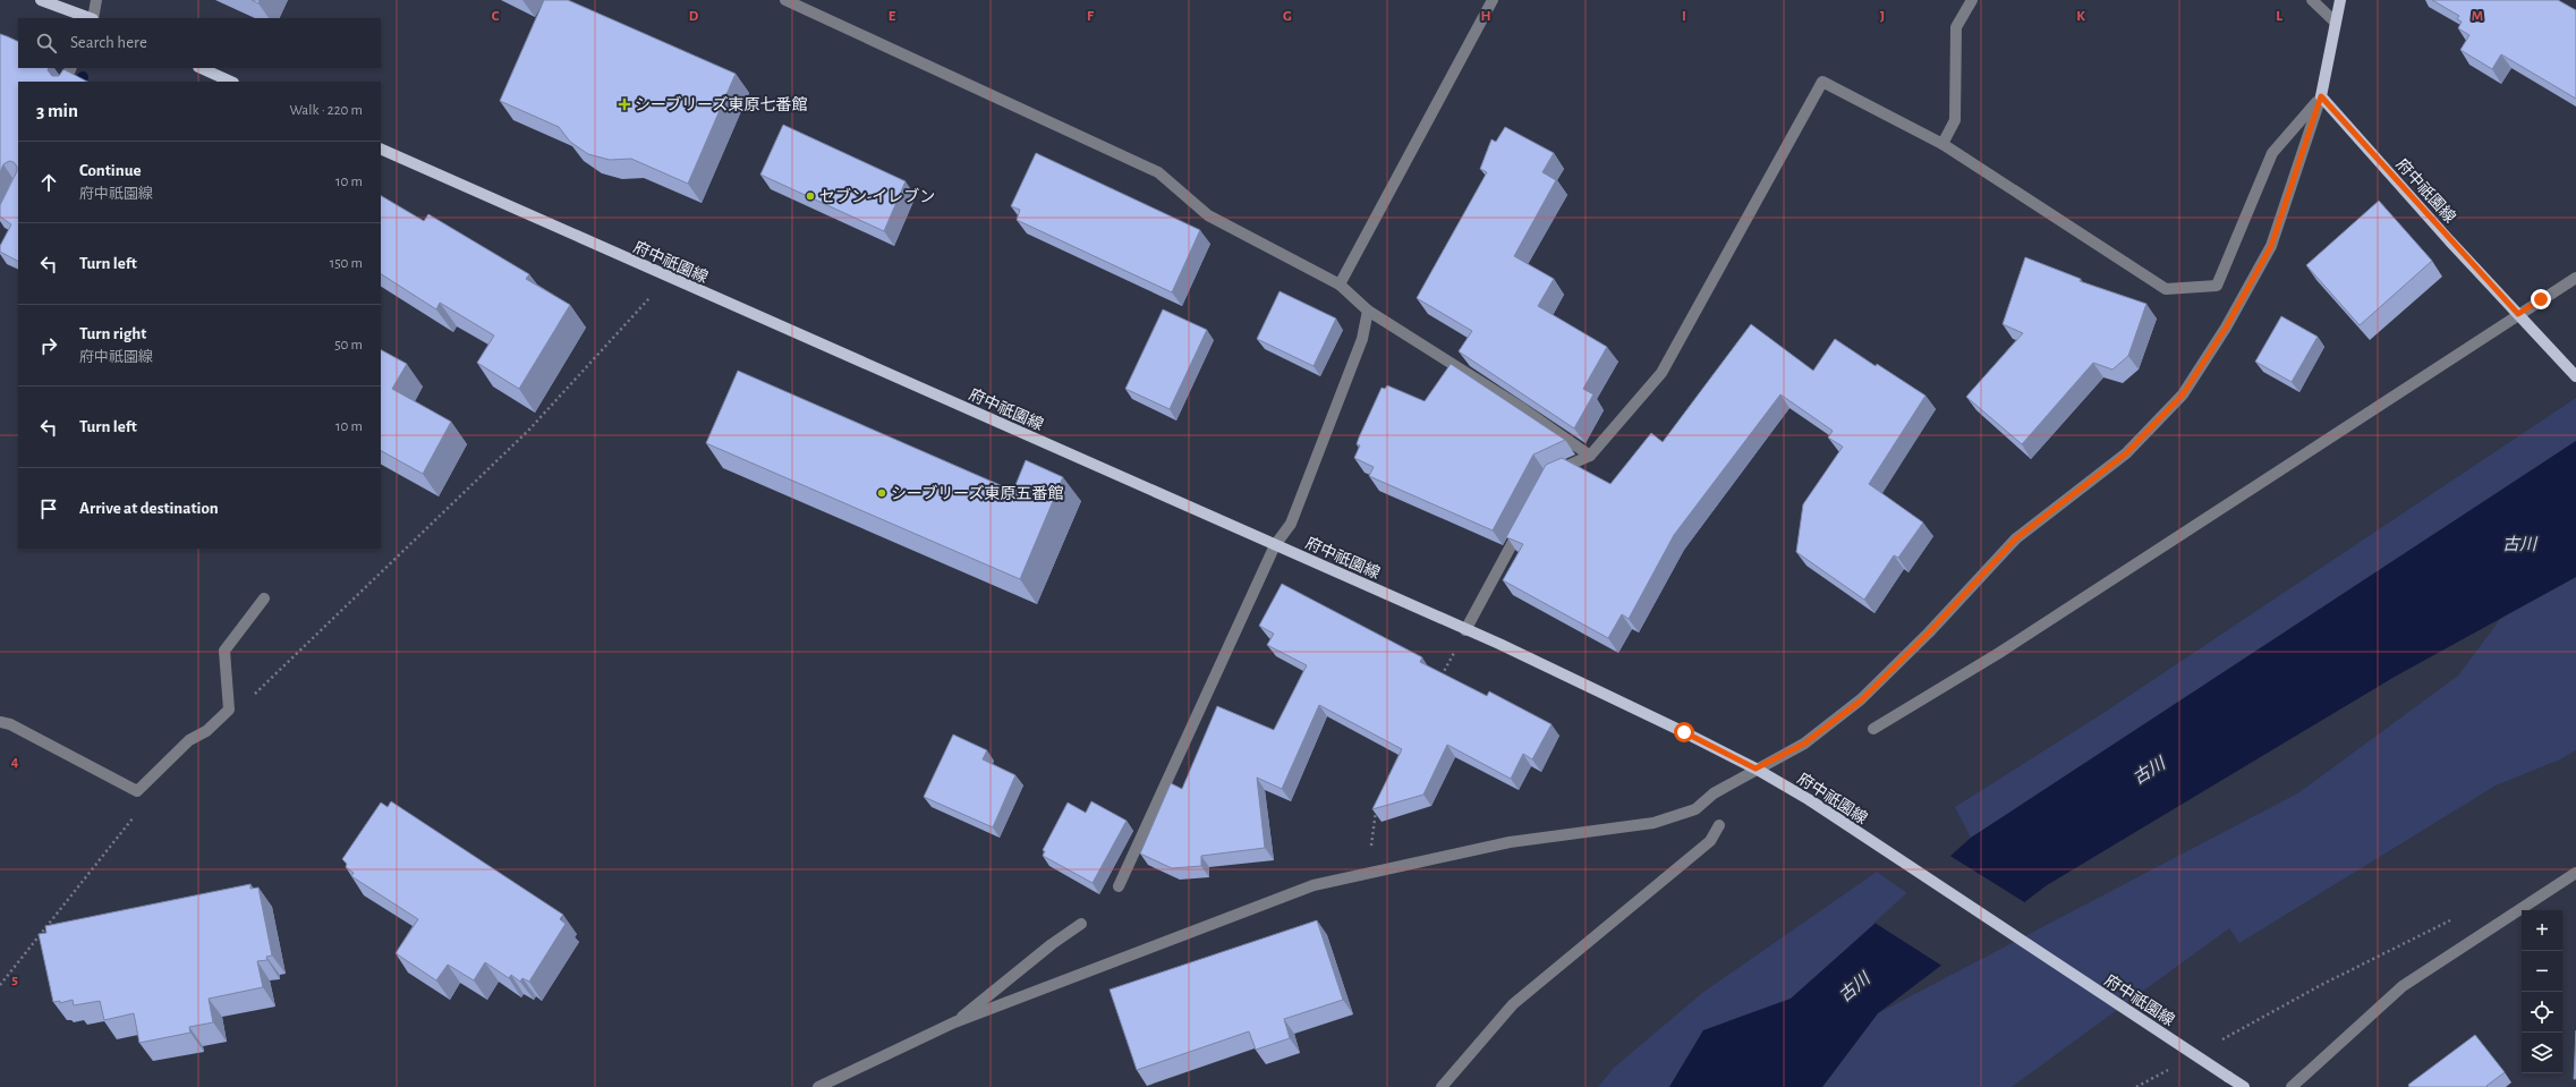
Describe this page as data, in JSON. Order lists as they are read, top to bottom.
{
  "streets": {
    "main road": ["府中祇園線"]
  },
  "water": ["古川"],
  "places": {
    "health": ["シーブリーズ東原七番館"],
    "other": ["セブン-イレブン", "シーブリーズ東原五番館"]
  },
  "page": {
    "search": "Search here",
    "heading": ["3 min", "Walk · 220 m"],
    "list": [
      ["Continue", "府中祇園線", "10 m"],
      ["Turn left", "150 m"],
      ["Turn right", "府中祇園線", "50 m"],
      ["Turn left", "10 m"],
      "Arrive at destination"
    ],
    "map_buttons": ["+", "−"]
  },
  "grid": {
    "columns": [
      "C",
      "D",
      "E",
      "F",
      "G",
      "H",
      "I",
      "J",
      "K",
      "L",
      "M"
    ],
    "rows": ["4", "5"]
  }
}
